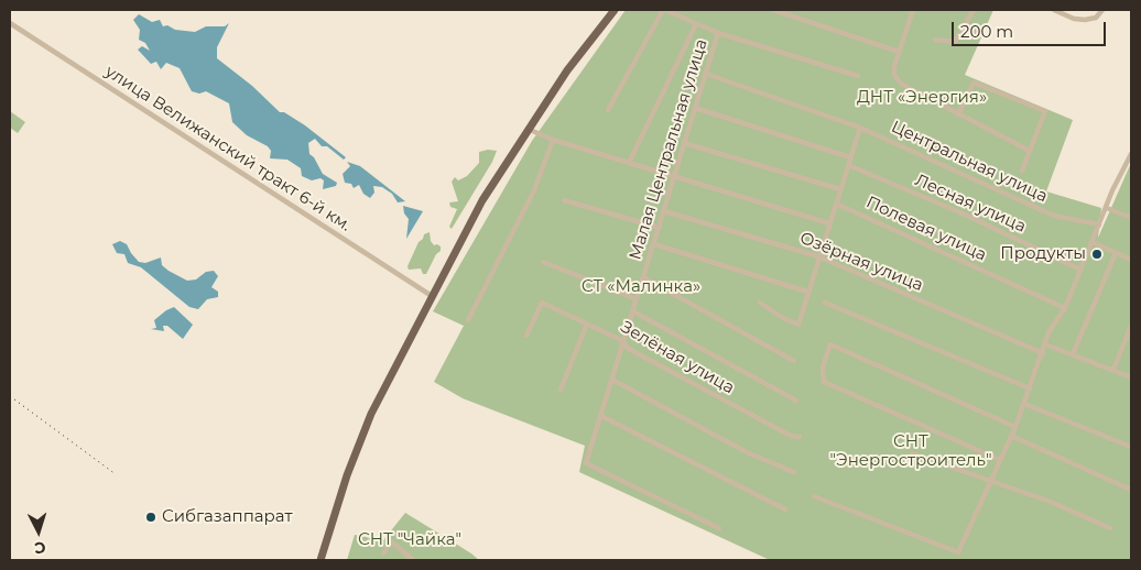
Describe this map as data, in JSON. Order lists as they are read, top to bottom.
{
  "streets": {
    "street": [
      "улица Велижанский тракт 6-й км.",
      "Малая Центральная улица",
      "Центральная улица",
      "Лесная улица",
      "Полевая улица",
      "Озёрная улица",
      "Зелёная улица"
    ]
  },
  "crossings": [
    ["Малая Центральная улица", "Центральная улица"],
    ["Малая Центральная улица", "Озёрная улица"],
    ["Малая Центральная улица", "Зелёная улица"]
  ],
  "parks": [
    "ДНТ «Энергия»",
    "CТ «Малинка»",
    "СНТ \"Энергостроитель\"",
    "СНТ \"Чайка\""
  ],
  "places": ["Продукты", "Сибгазаппарат"],
  "scale_bar": "200 m",
  "north": "bottom"
}
